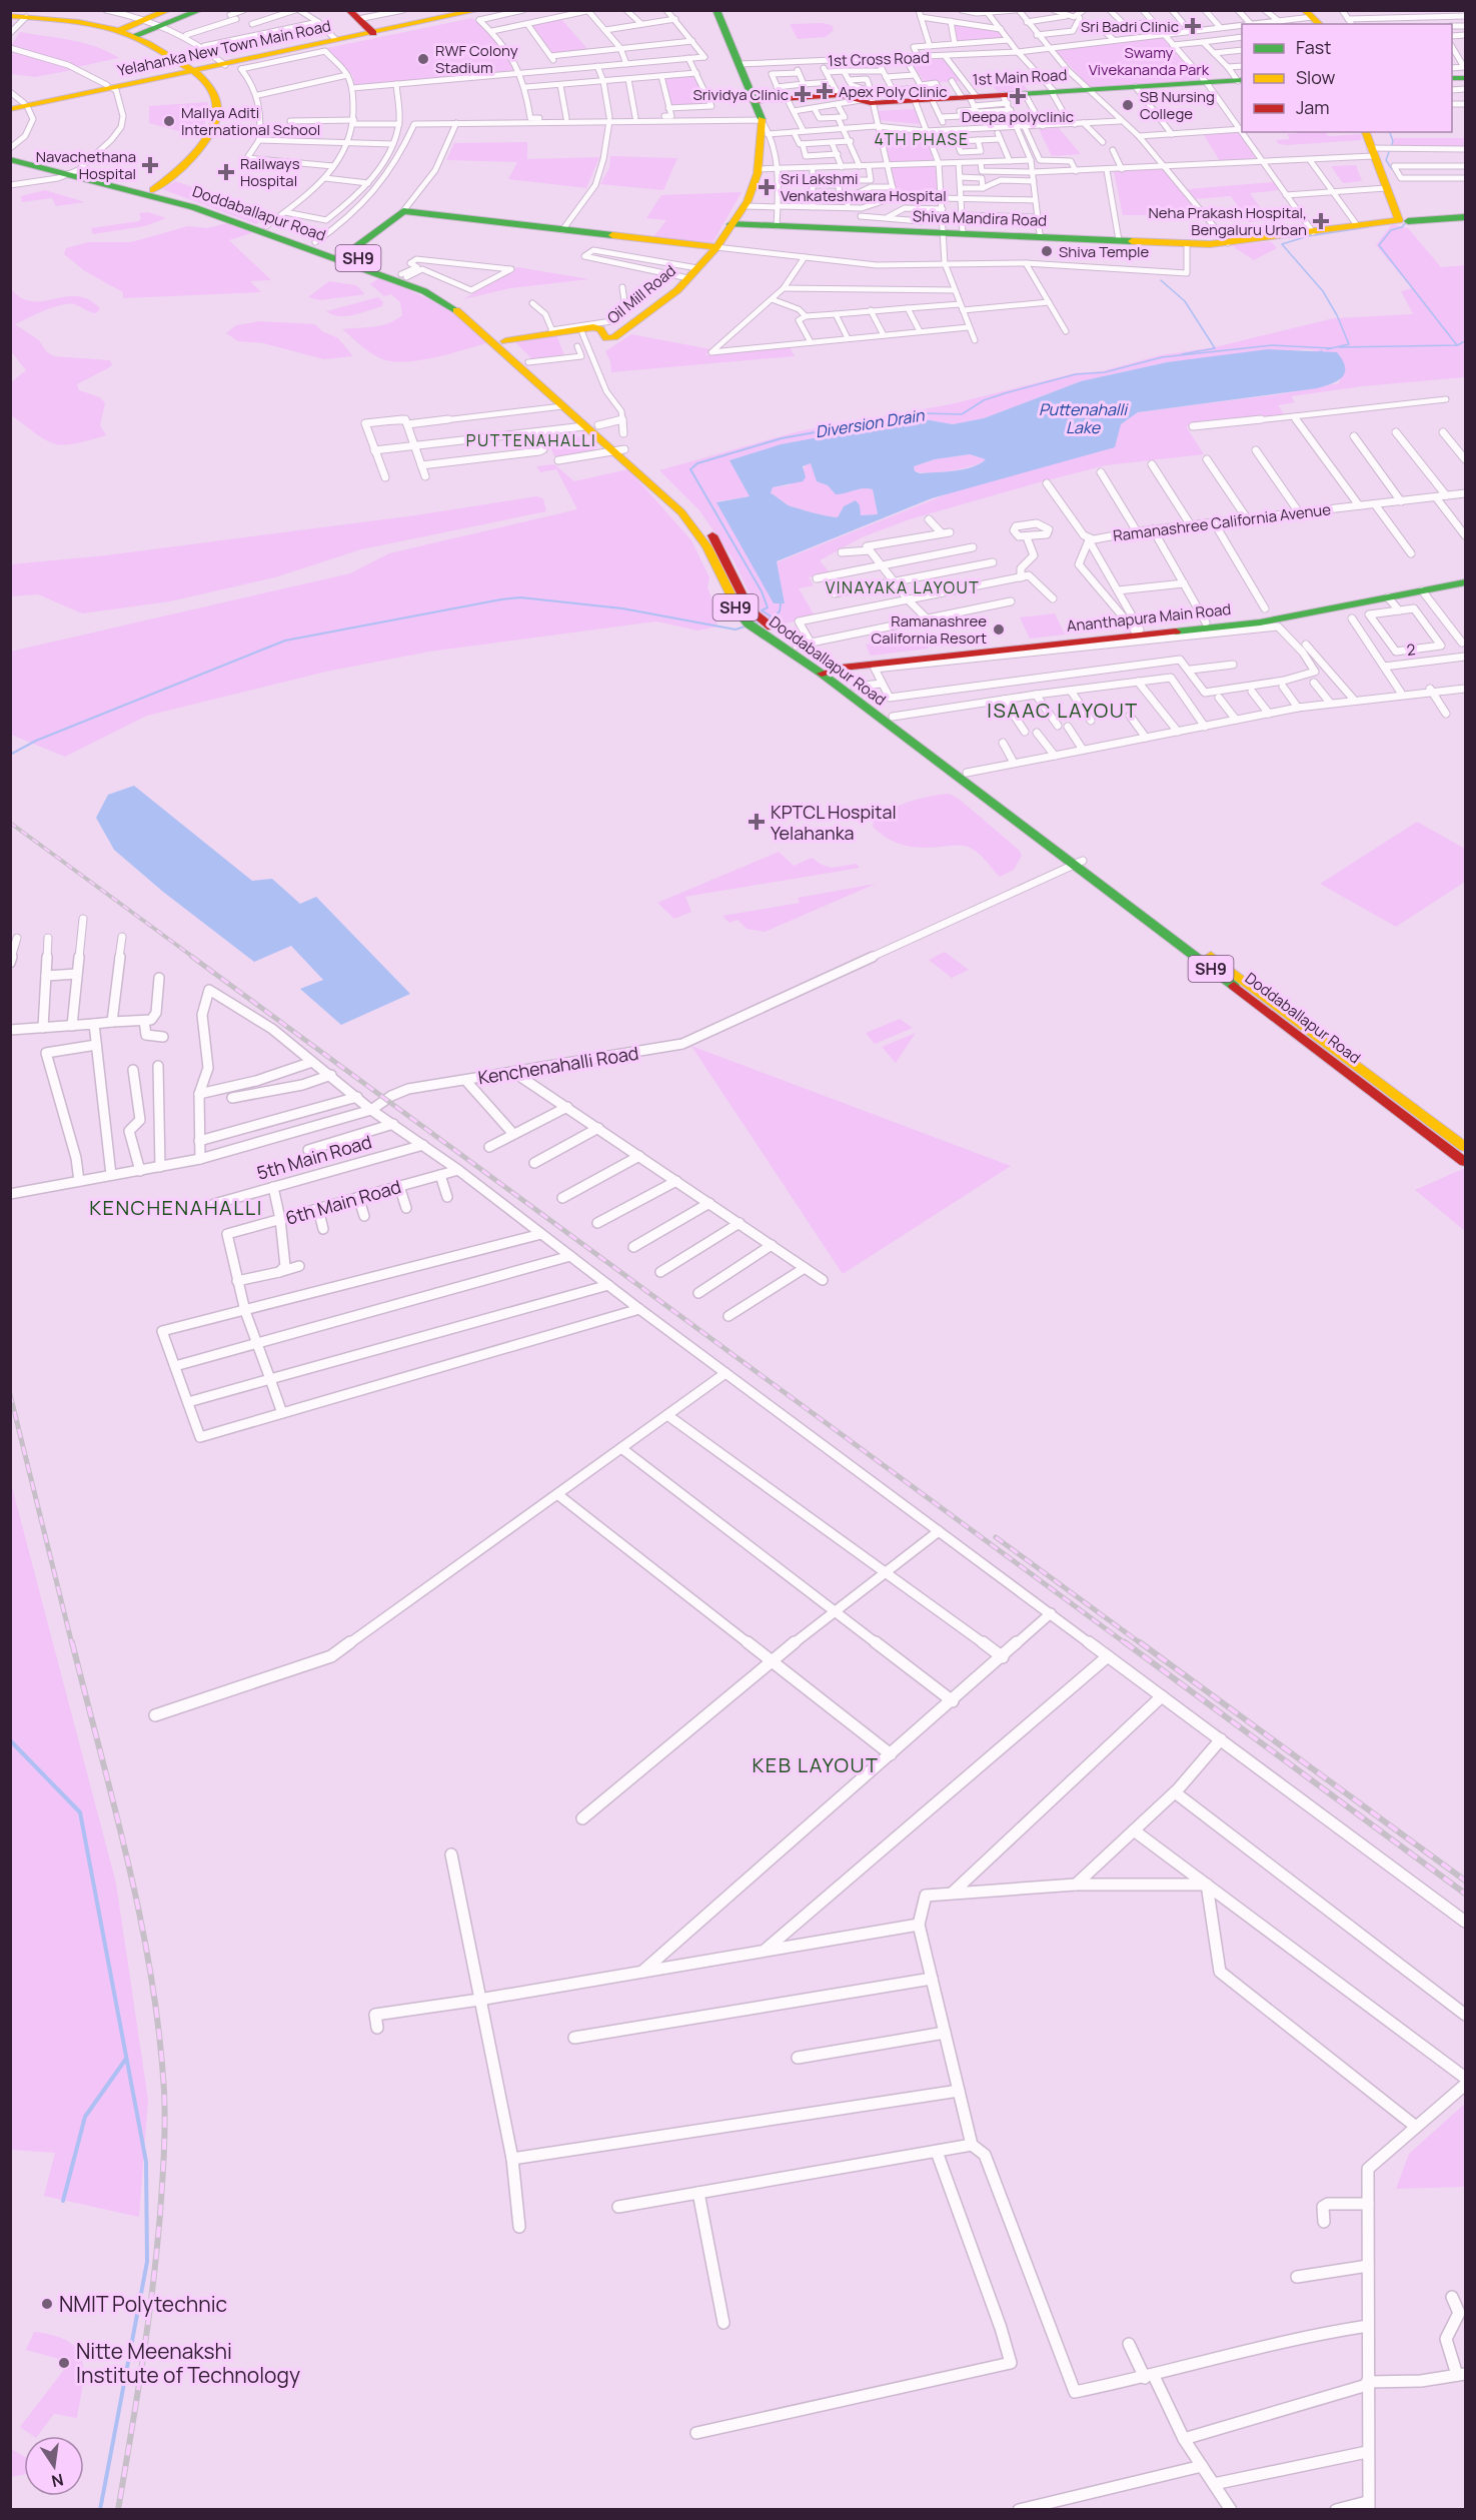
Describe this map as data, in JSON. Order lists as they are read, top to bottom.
{
  "streets": {
    "main road": [
      "Yelahanka New Town Main Road",
      "1st Main Road",
      "Doddaballapur Road",
      "Shiva Mandira Road",
      "SH9",
      "Oil Mill Road",
      "Ananthapura Main Road"
    ],
    "street": [
      "1st Cross Road",
      "Ramanashree California Avenue",
      "2",
      "Kenchenahalli Road",
      "5th Main Road",
      "6th Main Road"
    ]
  },
  "crossings": [
    ["1st Cross Road", "Oil Mill Road"],
    ["1st Main Road", "Oil Mill Road"],
    ["Doddaballapur Road", "Oil Mill Road"],
    ["Doddaballapur Road", "Ananthapura Main Road"],
    ["Doddaballapur Road", "Kenchenahalli Road"],
    ["Shiva Mandira Road", "Oil Mill Road"],
    ["Ramanashree California Avenue", "Ananthapura Main Road"],
    ["Ananthapura Main Road", "2"]
  ],
  "districts": [
    "4TH PHASE",
    "PUTTENAHALLI",
    "VINAYAKA LAYOUT",
    "ISAAC LAYOUT",
    "KENCHENAHALLI",
    "KEB LAYOUT"
  ],
  "water": ["Puttenahalli Lake", "Diversion Drain"],
  "parks": ["Swamy Vivekananda Park"],
  "places": {
    "health": [
      "Sri Badri Clinic",
      "Apex Poly Clinic",
      "Srividya Clinic",
      "Deepa polyclinic",
      "Navachethana Hospital",
      "Railways Hospital",
      "Sri Lakshmi Venkateshwara Hospital",
      "Neha Prakash Hospital, Bengaluru Urban",
      "KPTCL Hospital Yelahanka"
    ],
    "other": [
      "RWF Colony Stadium",
      "SB Nursing College",
      "Mallya Aditi International School",
      "Shiva Temple",
      "Ramanashree California Resort",
      "NMIT Polytechnic",
      "Nitte Meenakshi Institute of Technology"
    ]
  },
  "legend": ["Fast", "Slow", "Jam"],
  "north": "bottom"
}
